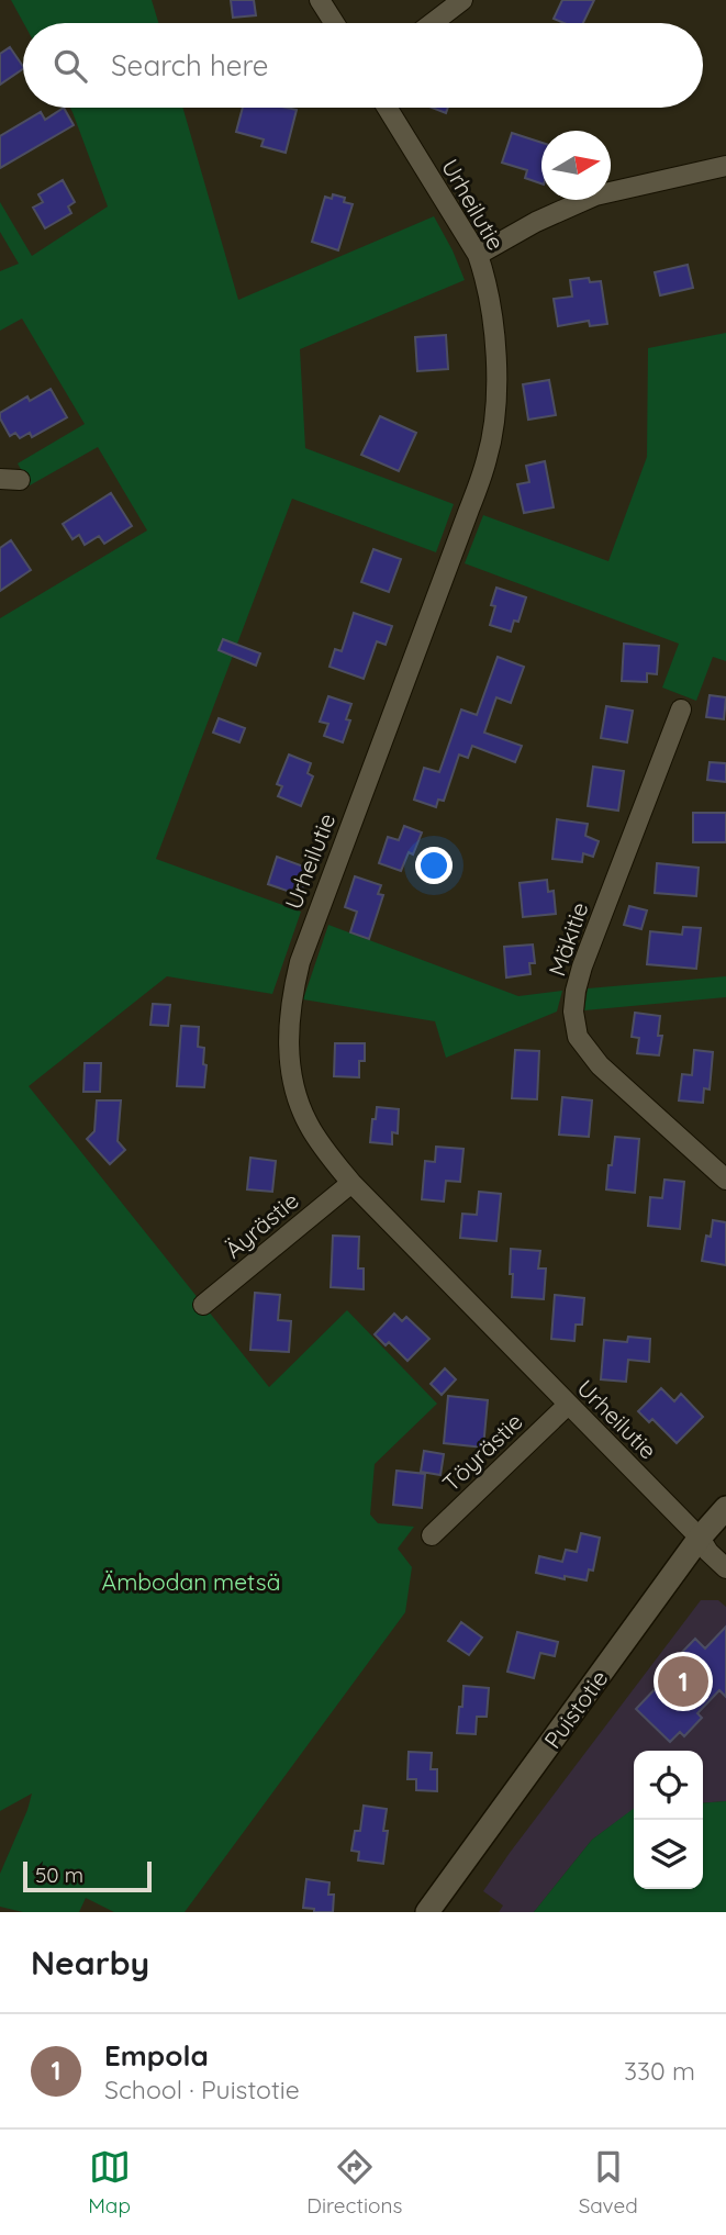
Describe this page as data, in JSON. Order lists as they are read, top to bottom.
{
  "streets": {
    "street": [
      "Urheilutie",
      "Mäkitie",
      "Äyrästie",
      "Töyrästie",
      "Puistotie"
    ]
  },
  "crossings": [
    ["Urheilutie", "Äyrästie"],
    ["Urheilutie", "Töyrästie"],
    ["Urheilutie", "Puistotie"]
  ],
  "parks": ["Ämbodan metsä"],
  "scale_bar": "50 m",
  "north": "right",
  "page": {
    "search": "Search here",
    "pins": "1",
    "scale": "50 m",
    "heading": "Nearby",
    "list": [
      {
        "mark": "1",
        "name": "Empola",
        "note": "School · Puistotie",
        "value": "330 m"
      }
    ],
    "nav": ["Map", "Directions", "Saved"]
  }
}
